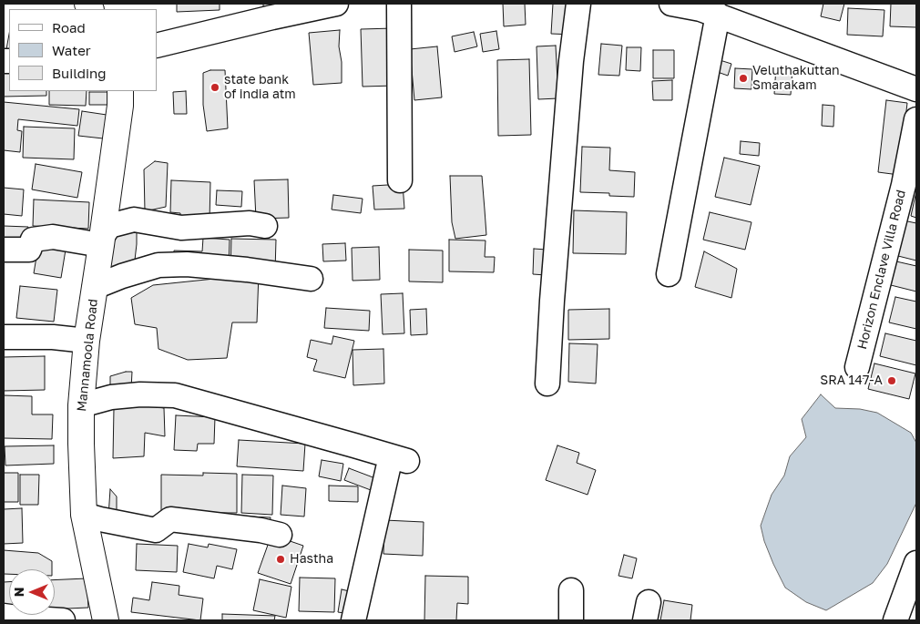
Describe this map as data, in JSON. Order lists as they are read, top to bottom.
{
  "streets": {
    "main road": ["Mannamoola Road"],
    "street": ["Horizon Enclave Villa Road"]
  },
  "places": [
    "Veluthakuttan Smarakam",
    "state bank of india atm",
    "SRA 147-A",
    "Hastha"
  ],
  "legend": ["Road", "Water", "Building"],
  "north": "left"
}
